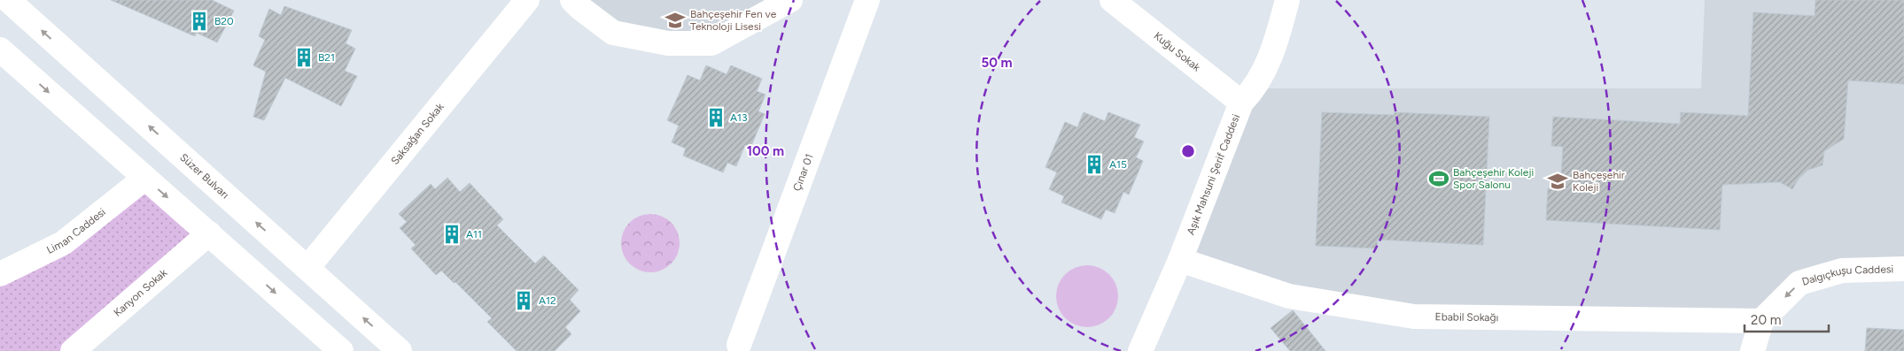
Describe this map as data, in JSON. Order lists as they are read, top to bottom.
{
  "streets": {
    "street": [
      "Kuğu Sokak",
      "Saksağan Sokak",
      "Çınar 01",
      "Aşık Mahsuni Şerif Caddesi",
      "Süzer Bulvarı",
      "Liman Caddesi",
      "Dalgıçkuşu Caddesi",
      "Kanyon Sokak",
      "Ebabil Sokağı"
    ]
  },
  "crossings": [
    ["Kuğu Sokak", "Aşık Mahsuni Şerif Caddesi"],
    ["Saksağan Sokak", "Süzer Bulvarı"],
    ["Aşık Mahsuni Şerif Caddesi", "Ebabil Sokağı"],
    ["Dalgıçkuşu Caddesi", "Ebabil Sokağı"]
  ],
  "one_way": ["Dalgıçkuşu Caddesi"],
  "places": {
    "school or university": ["Bahçeşehir Fen ve Teknoloji Lisesi", "Bahçeşehir Koleji"],
    "building": [
      "B20",
      "B21",
      "A13",
      "A15",
      "A11",
      "A12"
    ],
    "sports": ["Bahçeşehir Koleji Spor Salonu"]
  },
  "scale_bar": "20 m",
  "rings": ["50 m", "100 m"]
}
